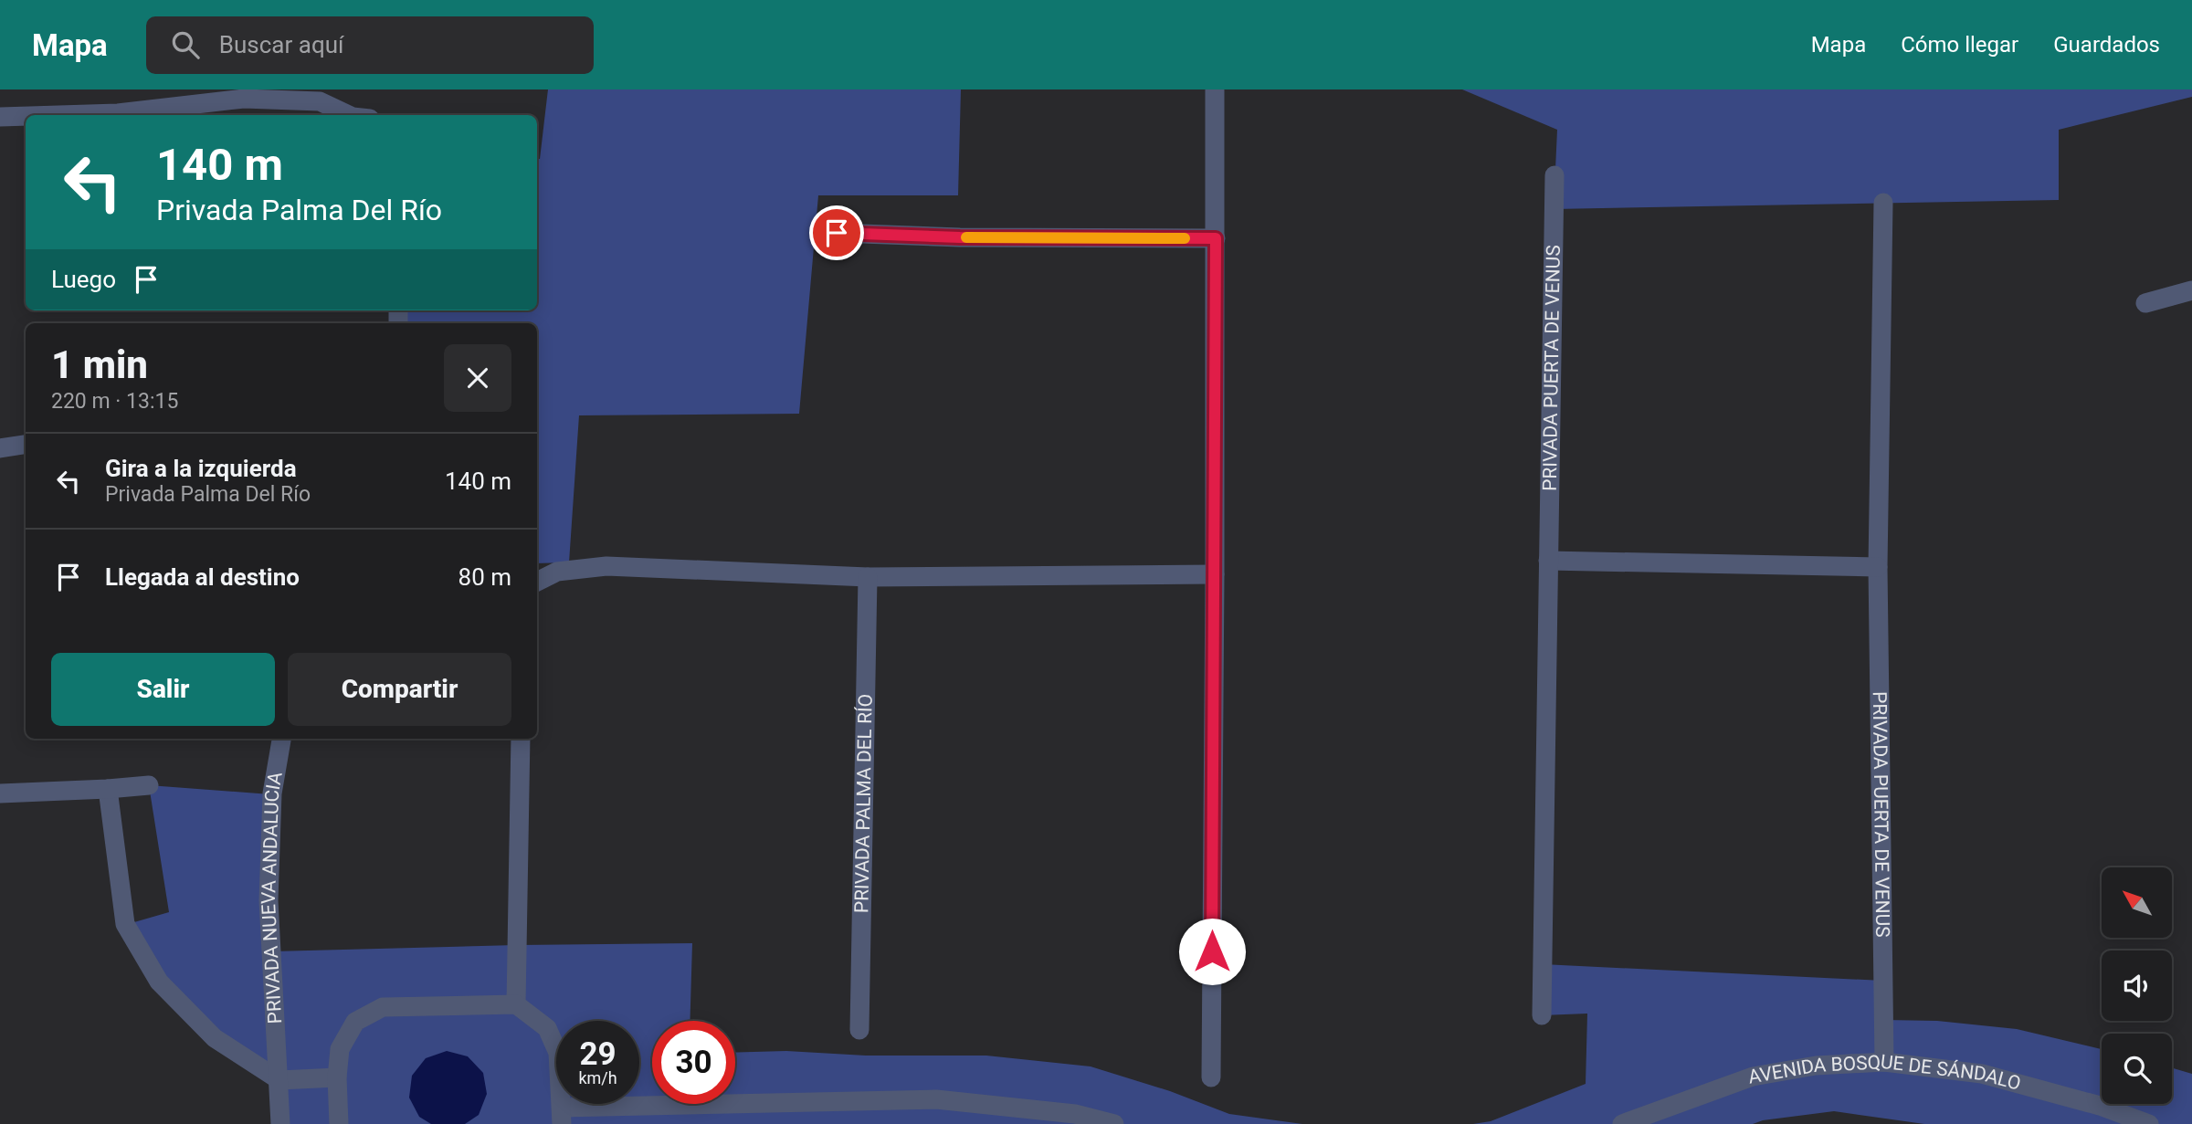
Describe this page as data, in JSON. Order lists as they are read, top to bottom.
{
  "streets": {
    "street": [
      "PRIVADA PUERTA DE VENUS",
      "PRIVADA PALMA DEL RÍO",
      "PRIVADA NUEVA ANDALUCIA",
      "AVENIDA BOSQUE DE SÁNDALO"
    ]
  },
  "crossings": [
    ["PRIVADA PUERTA DE VENUS", "AVENIDA BOSQUE DE SÁNDALO"]
  ],
  "north": "top left",
  "page": {
    "header": "Mapa",
    "search": "Buscar aquí",
    "nav": ["Mapa", "Cómo llegar", "Guardados"],
    "turn": ["140 m", "Privada Palma Del Río"],
    "then": "Luego",
    "heading": ["1 min", "220 m · 13:15"],
    "list": [
      {
        "name": "Gira a la izquierda",
        "note": "Privada Palma Del Río",
        "value": "140 m"
      },
      {
        "name": "Llegada al destino",
        "value": "80 m"
      }
    ],
    "buttons": ["Salir", "Compartir"],
    "speed": "29 km/h",
    "limit": "30"
  }
}
